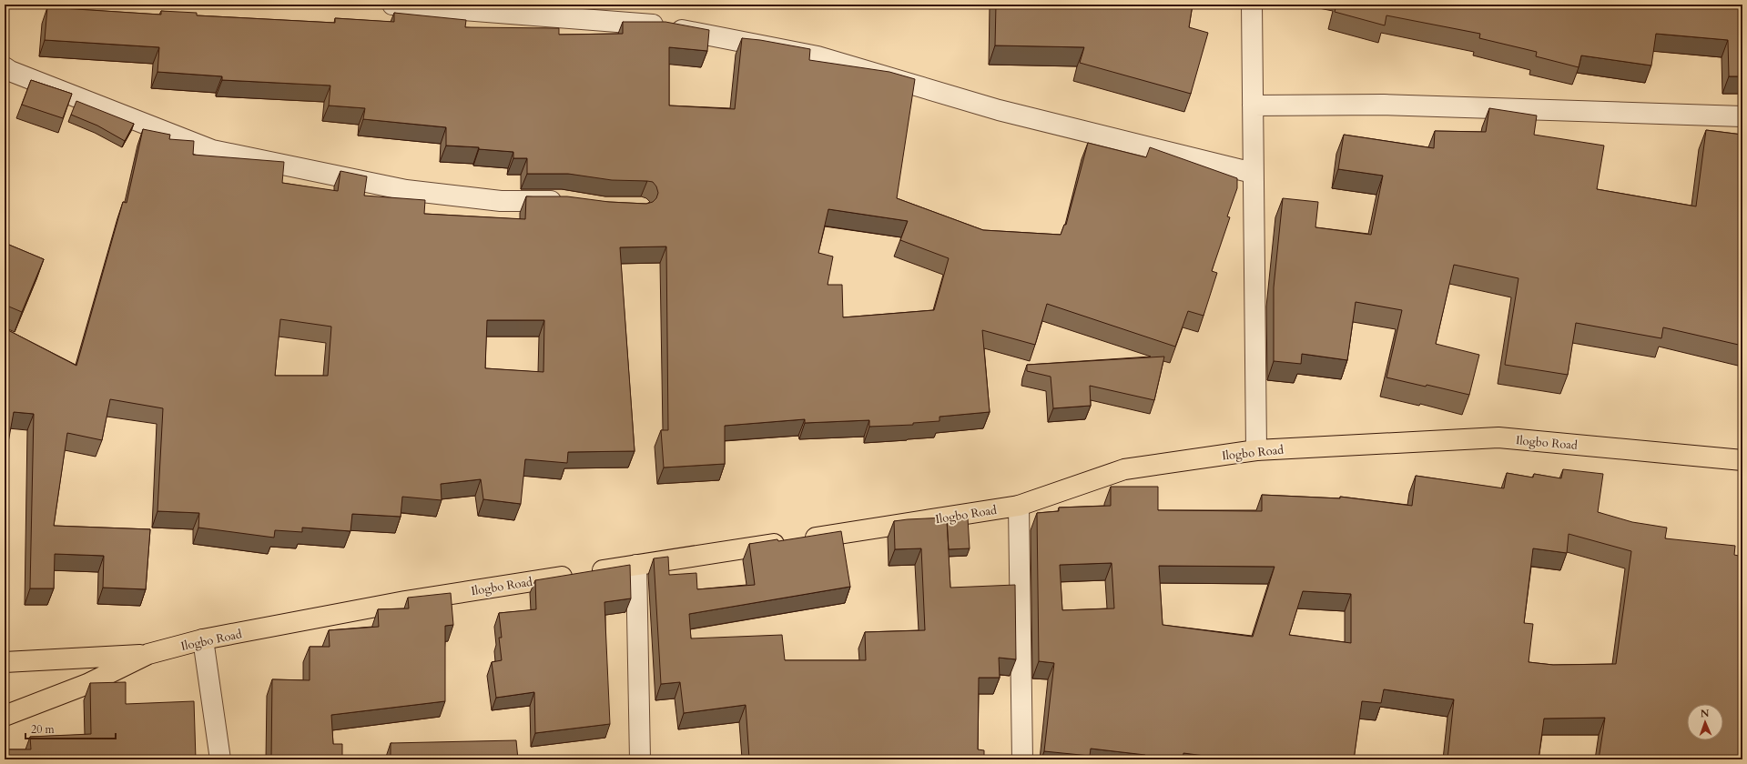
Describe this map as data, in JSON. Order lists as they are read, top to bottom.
{
  "streets": {
    "main road": ["Ilogbo Road"]
  },
  "scale_bar": "20 m",
  "north": "top"
}
